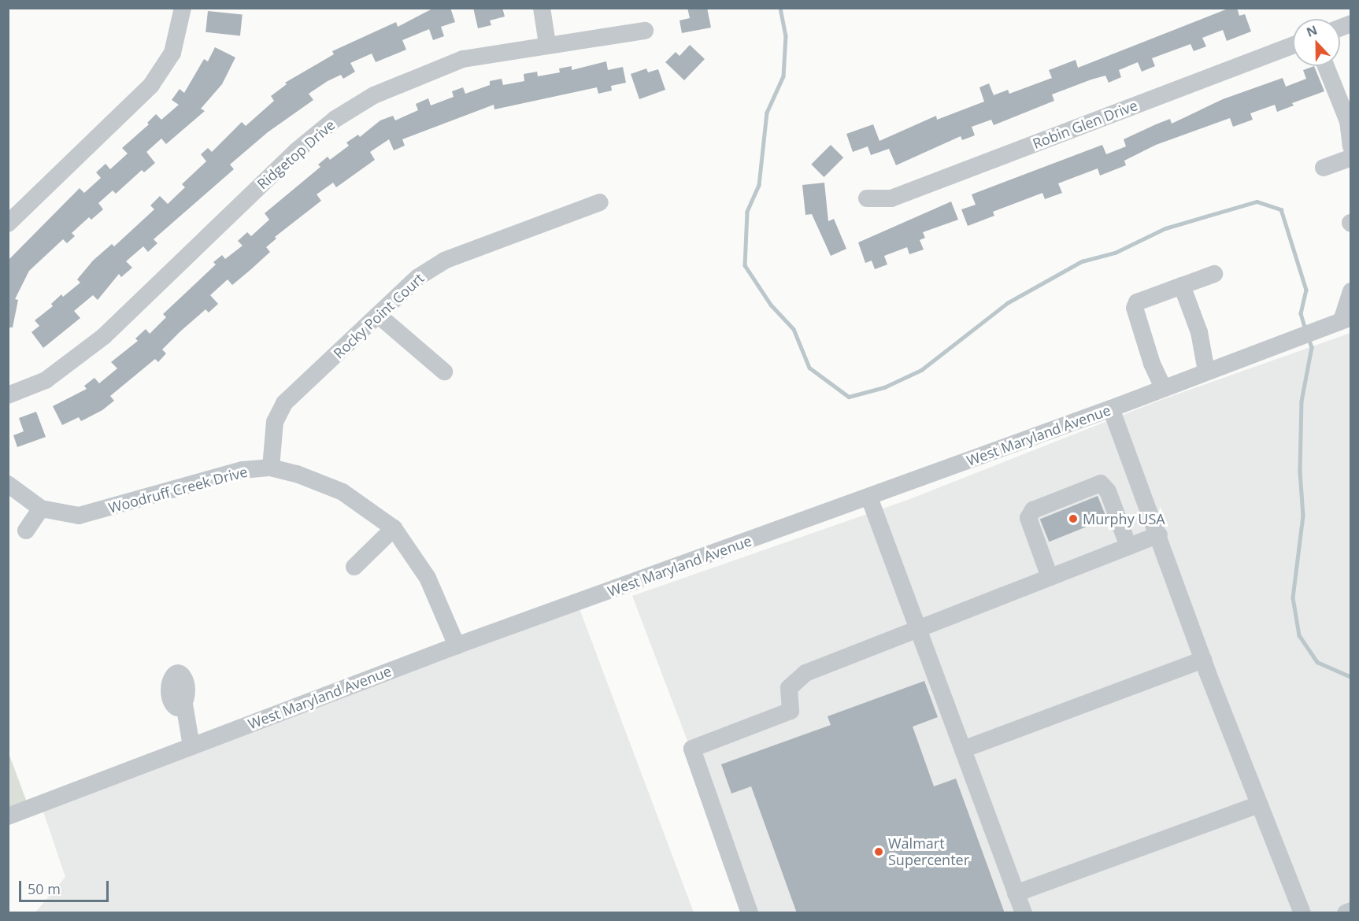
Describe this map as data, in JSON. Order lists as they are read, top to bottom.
{
  "streets": {
    "street": [
      "Robin Glen Drive",
      "Ridgetop Drive",
      "Rocky Point Court",
      "West Maryland Avenue",
      "Woodruff Creek Drive"
    ]
  },
  "crossings": [
    ["Rocky Point Court", "Woodruff Creek Drive"],
    ["West Maryland Avenue", "Woodruff Creek Drive"]
  ],
  "places": ["Murphy USA", "Walmart Supercenter"],
  "scale_bar": "50 m",
  "north": "top"
}
